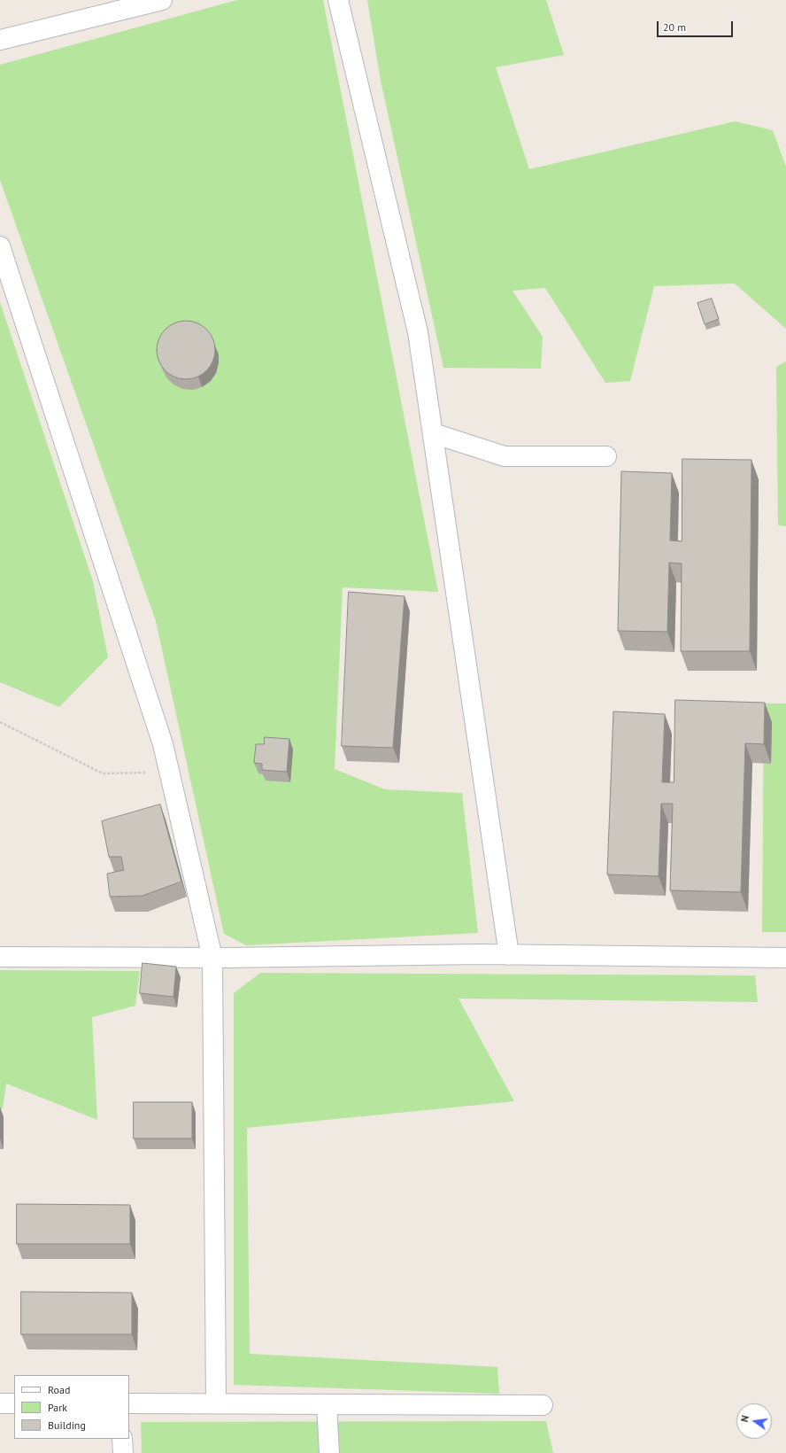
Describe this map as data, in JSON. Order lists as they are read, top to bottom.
{
  "legend": ["Road", "Park", "Building"],
  "scale_bar": "20 m",
  "north": "left"
}
